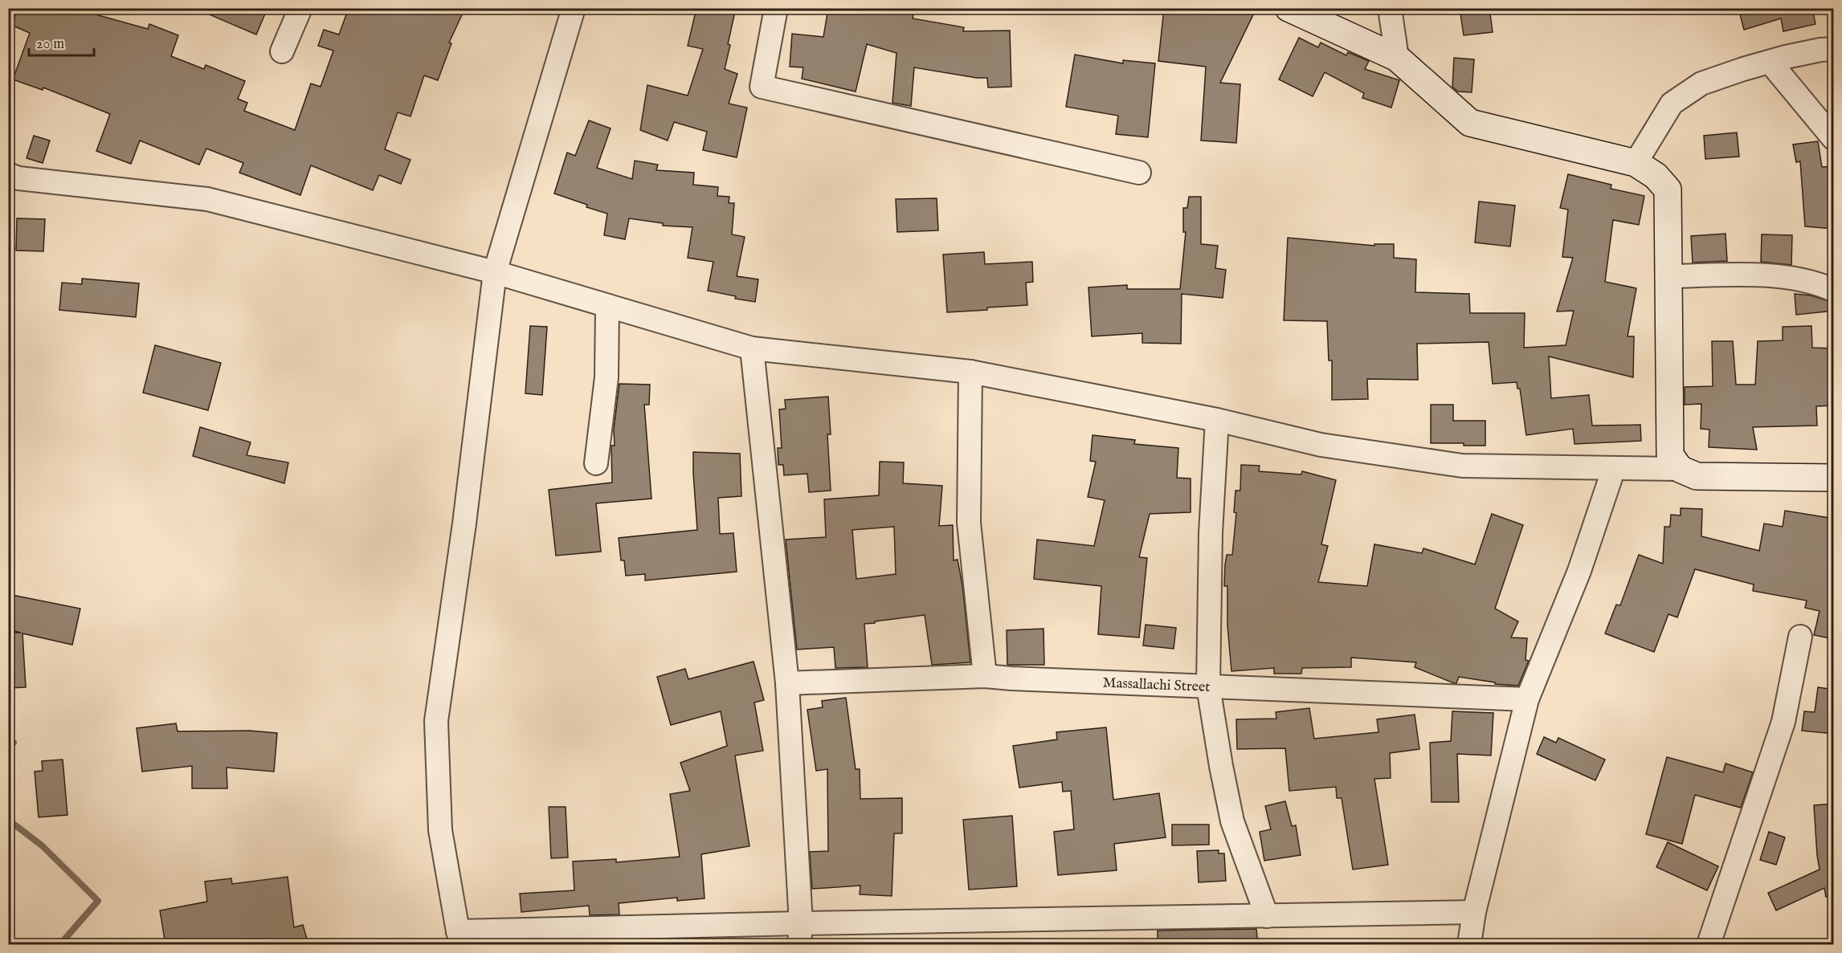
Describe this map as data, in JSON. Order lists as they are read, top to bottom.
{
  "streets": {
    "street": ["Massallachi Street"]
  },
  "scale_bar": "20 m"
}
